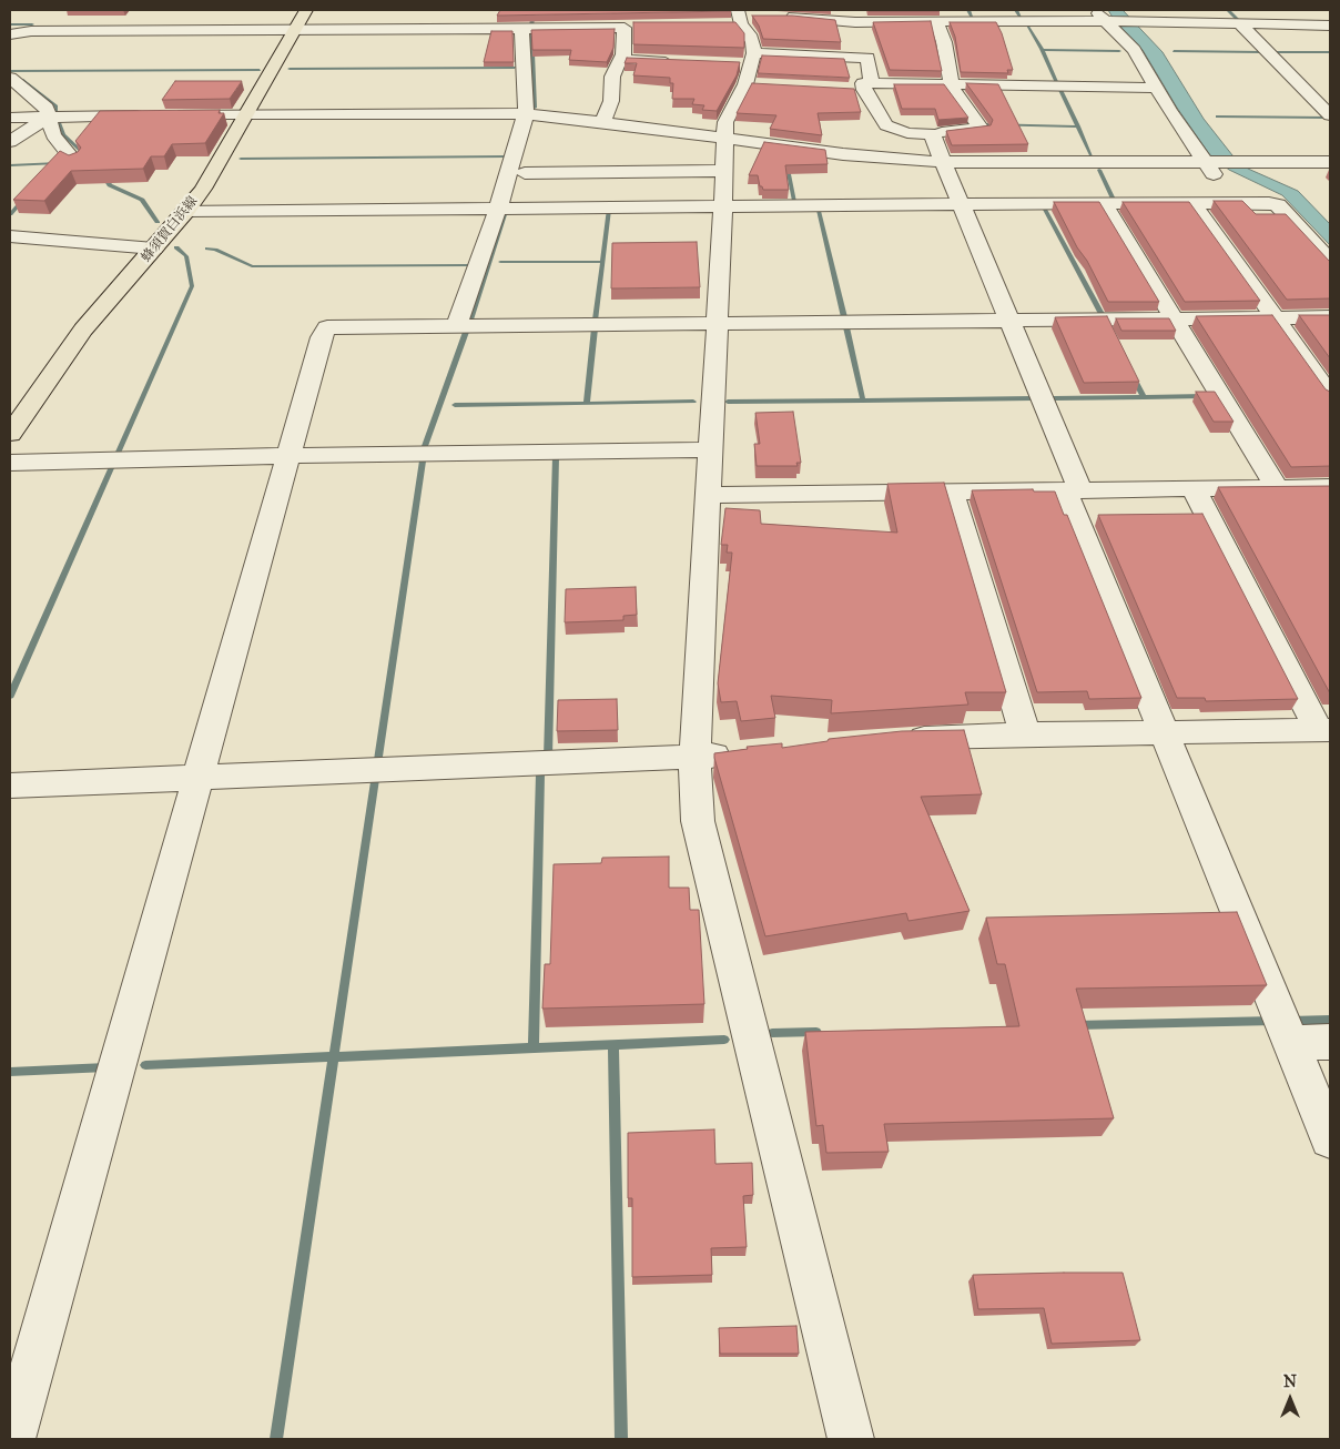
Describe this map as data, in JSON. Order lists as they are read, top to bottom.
{
  "streets": {
    "main road": ["蜂須賀白浜線"]
  },
  "north": "top"
}
